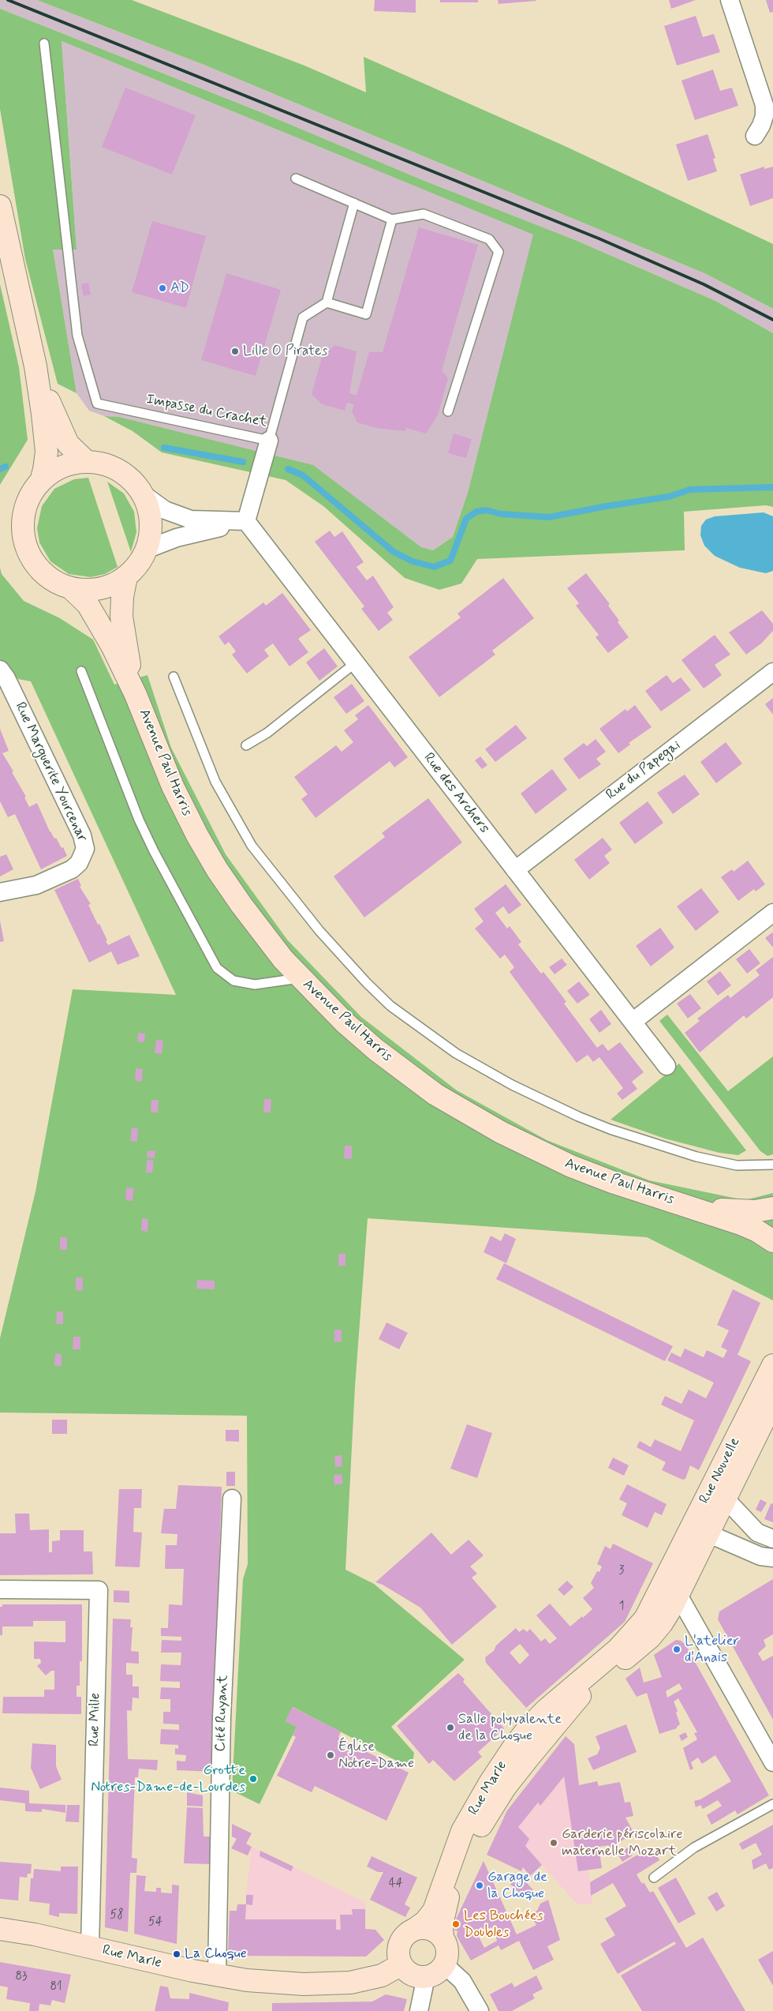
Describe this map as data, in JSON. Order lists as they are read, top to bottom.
{
  "streets": {
    "main road": ["Avenue Paul Harris", "Rue Nouvelle", "Rue Marle"],
    "street": [
      "Rue du Papegai",
      "Rue Marguerite Yourcenar",
      "Rue des Archers",
      "Cité Ruyant",
      "Rue Mille"
    ],
    "lane": ["Impasse du Crachet"]
  },
  "crossings": [
    ["Rue du Papegai", "Rue des Archers"],
    ["Rue Nouvelle", "Rue Marle"],
    ["Cité Ruyant", "Rue Marle"],
    ["Rue Mille", "Rue Marle"]
  ],
  "places": [
    "AD",
    "Lille O Pirates",
    "L'atelier d'Anais",
    "Salle polyvalente de la Choque",
    "Église Notre-Dame",
    "Grotte Notres-Dame-de-Lourdes",
    "Garderie périscolaire maternelle Mozart",
    "Garage de la Choque",
    "Les Bouchées Doubles",
    "La Choque"
  ],
  "house_numbers": [
    "3",
    "1",
    "44",
    "58",
    "54",
    "83",
    "81"
  ]
}
